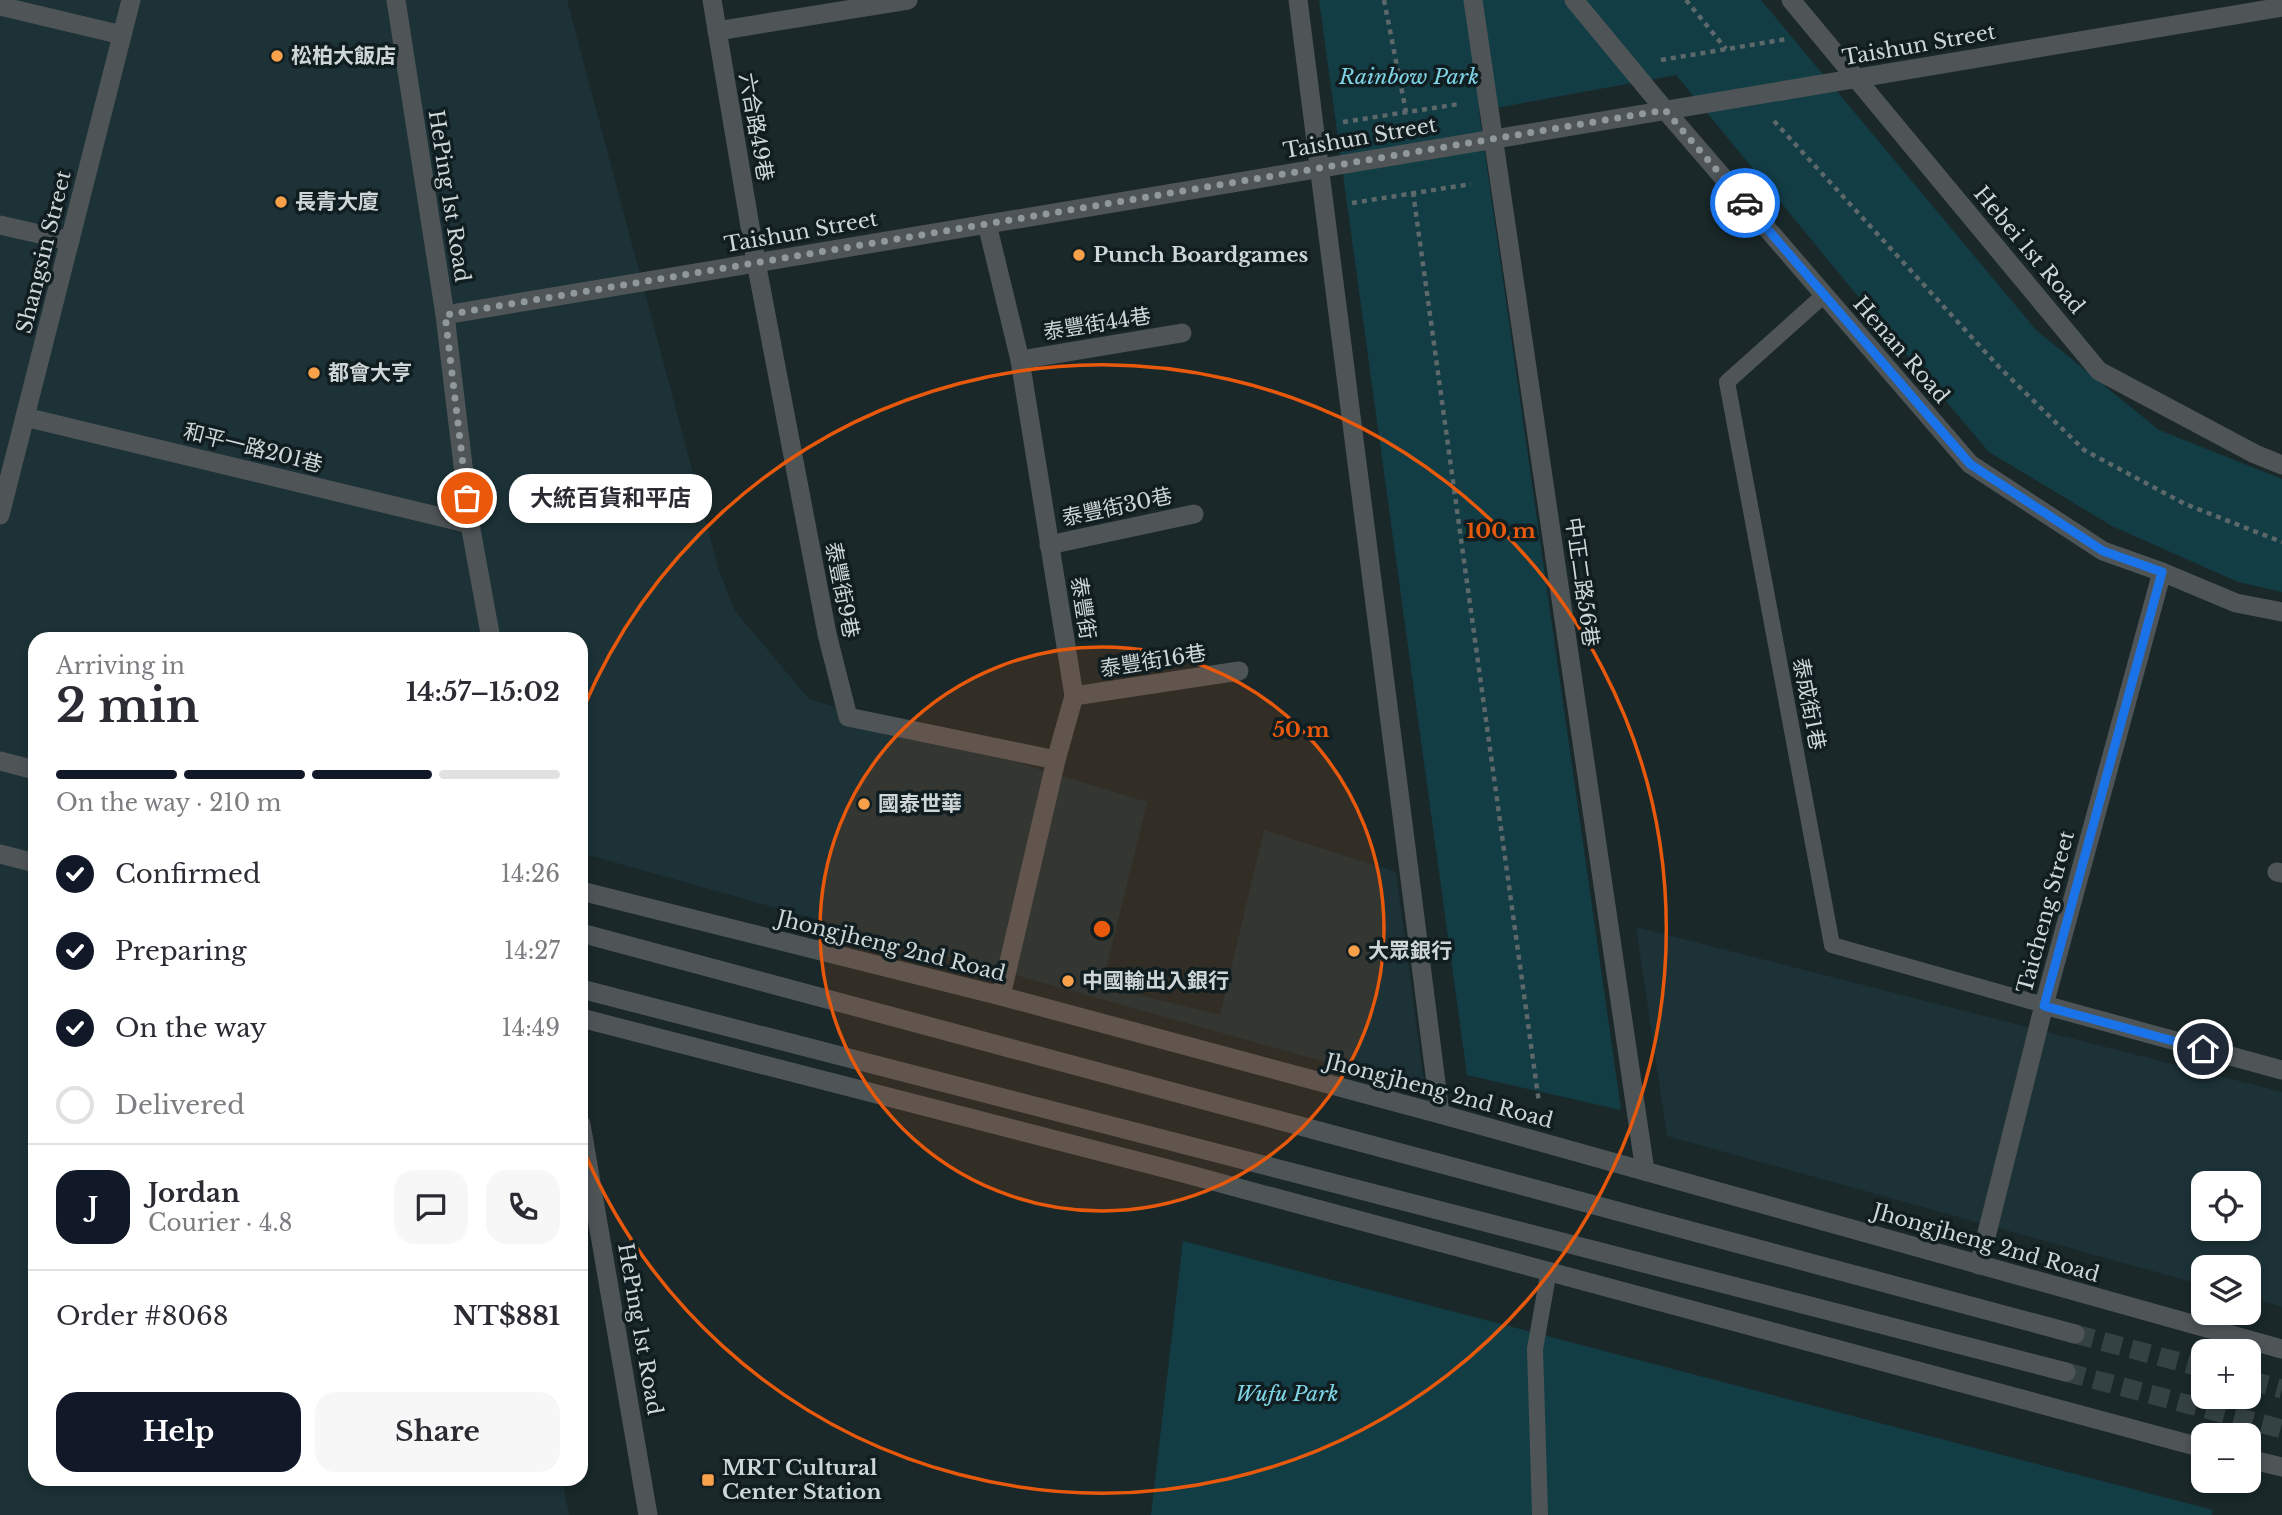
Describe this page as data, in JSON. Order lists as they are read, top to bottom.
{
  "streets": {
    "street": [
      "Taishun Street",
      "六合路49巷",
      "HePing 1st Road",
      "Hebei 1st Road",
      "Shangsin Street",
      "泰豐街44巷",
      "Henan Road",
      "和平一路201巷",
      "泰豐街30巷",
      "中正二路56巷",
      "泰豐街9巷",
      "泰豐街",
      "泰豐街16巷",
      "Taicheng Street",
      "Jhongjheng 2nd Road"
    ],
    "lane": ["泰成街1巷"]
  },
  "crossings": [
    ["Taishun Street", "六合路49巷"],
    ["Taishun Street", "HePing 1st Road"],
    ["Taishun Street", "Hebei 1st Road"],
    ["Taishun Street", "Henan Road"],
    ["Taishun Street", "中正二路56巷"],
    ["Taishun Street", "泰豐街9巷"],
    ["Taishun Street", "泰豐街"],
    ["六合路49巷", "泰豐街9巷"],
    ["HePing 1st Road", "和平一路201巷"],
    ["Shangsin Street", "和平一路201巷"],
    ["泰豐街44巷", "泰豐街"],
    ["Henan Road", "泰成街1巷"],
    ["Henan Road", "Taicheng Street"],
    ["泰豐街30巷", "泰豐街"],
    ["中正二路56巷", "Jhongjheng 2nd Road"],
    ["泰豐街9巷", "泰豐街"],
    ["泰豐街", "泰豐街16巷"],
    ["泰豐街", "Jhongjheng 2nd Road"],
    ["泰成街1巷", "Taicheng Street"],
    ["Taicheng Street", "Jhongjheng 2nd Road"]
  ],
  "parks": ["Rainbow Park", "Wufu Park"],
  "places": {
    "other": [
      "松柏大飯店",
      "長青大廈",
      "Punch Boardgames",
      "都會大亨",
      "大統百貨和平店",
      "國泰世華",
      "大眾銀行",
      "中國輸出入銀行"
    ],
    "transit": ["MRT Cultural Center Station"]
  },
  "page": {
    "bubble": "大統百貨和平店",
    "heading": ["2 min", "Arriving in", "14:57–15:02"],
    "panel": [
      "Jordan",
      "Courier · 4.8",
      "Order #8068",
      "NT$881"
    ],
    "bar": "On the way · 210 m",
    "list": [
      ["Confirmed", "14:26"],
      ["Preparing", "14:27"],
      ["On the way", "14:49"],
      "Delivered"
    ],
    "round": "J",
    "map_buttons": ["+", "−"],
    "buttons": ["Help", "Share"]
  },
  "rings": ["100 m", "50 m"]
}
